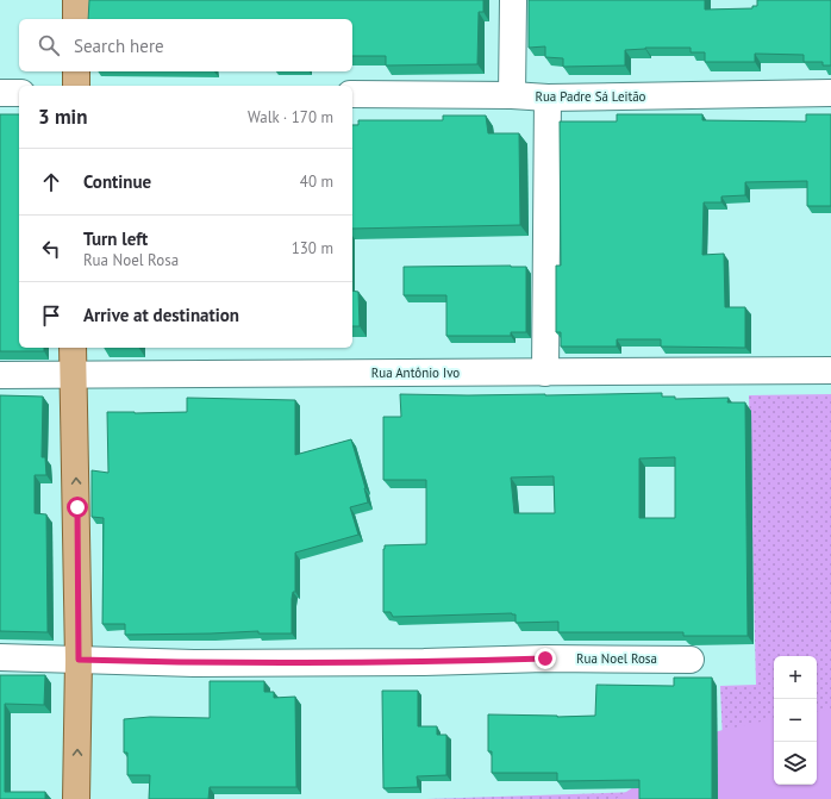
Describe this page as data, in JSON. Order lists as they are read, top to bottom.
{
  "streets": {
    "street": ["Rua Padre Sá Leitão", "Rua Antônio Ivo", "Rua Noel Rosa"]
  },
  "page": {
    "search": "Search here",
    "heading": ["3 min", "Walk · 170 m"],
    "list": [
      ["Continue", "40 m"],
      ["Turn left", "Rua Noel Rosa", "130 m"],
      "Arrive at destination"
    ],
    "map_buttons": ["+", "−"]
  }
}
